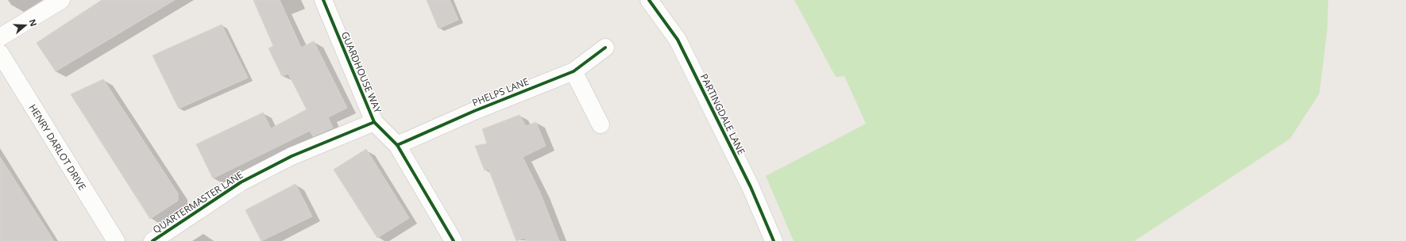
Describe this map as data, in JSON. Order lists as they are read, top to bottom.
{
  "streets": {
    "street": [
      "GUARDHOUSE WAY",
      "PHELPS LANE",
      "PARTINGDALE LANE",
      "HENRY DARLOT DRIVE",
      "QUARTERMASTER LANE"
    ]
  },
  "crossings": [
    ["GUARDHOUSE WAY", "PHELPS LANE"],
    ["GUARDHOUSE WAY", "QUARTERMASTER LANE"]
  ],
  "north": "right"
}
